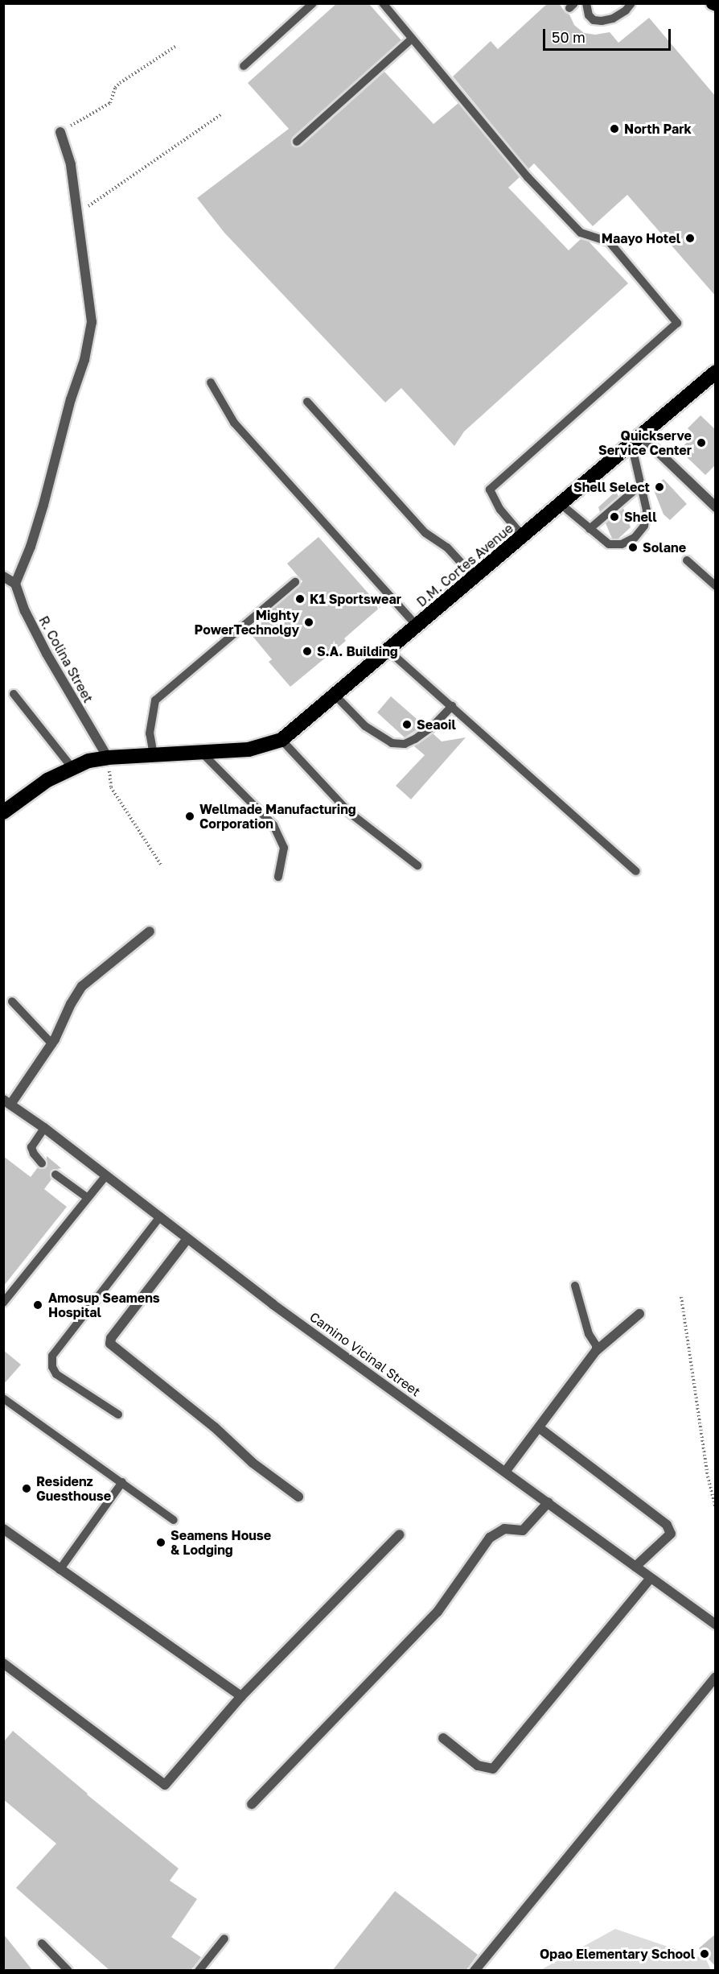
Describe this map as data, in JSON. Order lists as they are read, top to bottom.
{
  "streets": {
    "highway": ["D.M. Cortes Avenue"],
    "street": ["R. Colina Street", "Camino Vicinal Street"]
  },
  "crossings": [
    ["D.M. Cortes Avenue", "R. Colina Street"]
  ],
  "places": [
    "North Park",
    "Maayo Hotel",
    "Quickserve Service Center",
    "Shell Select",
    "Shell",
    "Solane",
    "K1 Sportswear",
    "Mighty PowerTechnolgy",
    "S.A. Building",
    "Seaoil",
    "Wellmade Manufacturing Corporation",
    "Amosup Seamens Hospital",
    "Residenz Guesthouse",
    "Seamens House & Lodging",
    "Opao Elementary School"
  ],
  "scale_bar": "50 m"
}
